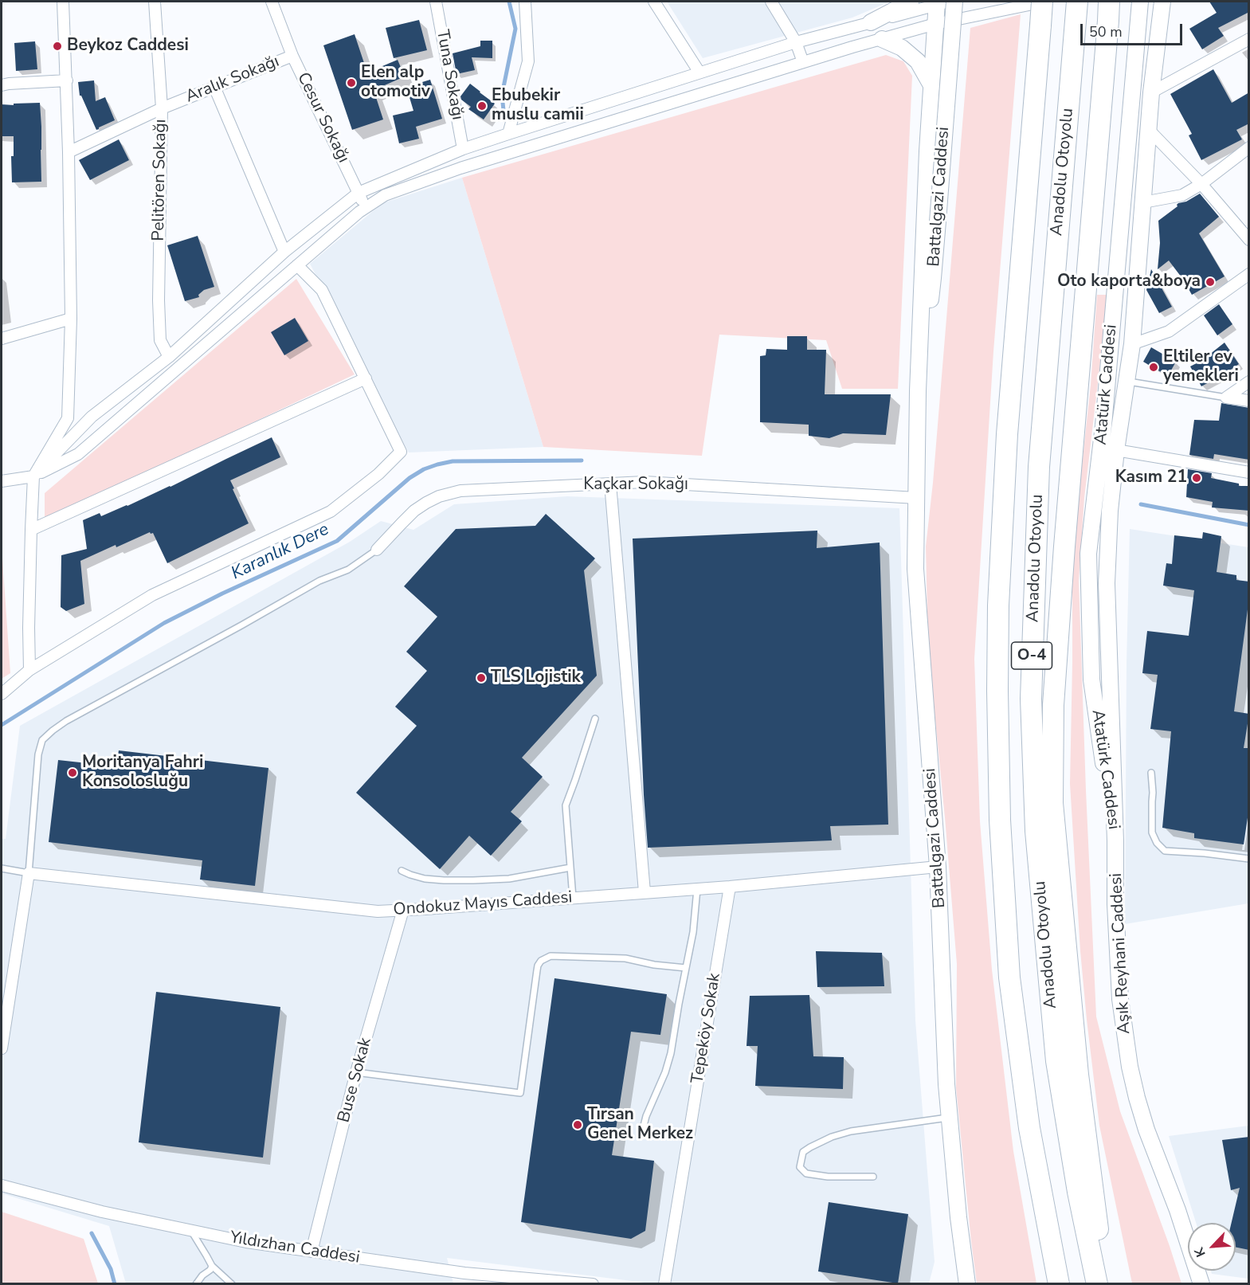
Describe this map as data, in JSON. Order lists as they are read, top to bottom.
{
  "streets": {
    "highway": ["Anadolu Otoyolu", "O-4"],
    "main road": ["Battalgazi Caddesi", "Atatürk Caddesi", "Aşık Reyhani Caddesi"],
    "street": [
      "Tuna Sokağı",
      "Aralık Sokağı",
      "Cesur Sokağı",
      "Pelitören Sokağı",
      "Kaçkar Sokağı",
      "Ondokuz Mayıs Caddesi",
      "Tepeköy Sokak",
      "Buse Sokak",
      "Yıldızhan Caddesi"
    ]
  },
  "crossings": [
    ["Aralık Sokağı", "Cesur Sokağı"],
    ["Aralık Sokağı", "Pelitören Sokağı"],
    ["Battalgazi Caddesi", "Kaçkar Sokağı"],
    ["Battalgazi Caddesi", "Ondokuz Mayıs Caddesi"],
    ["Atatürk Caddesi", "Aşık Reyhani Caddesi"],
    ["Ondokuz Mayıs Caddesi", "Tepeköy Sokak"],
    ["Ondokuz Mayıs Caddesi", "Buse Sokak"],
    ["Buse Sokak", "Yıldızhan Caddesi"]
  ],
  "water": ["Karanlık Dere"],
  "places": [
    "Beykoz Caddesi",
    "Elen alp otomotiv",
    "Ebubekir muslu camii",
    "Oto kaporta&boya",
    "Eltiler ev yemekleri",
    "Kasım 21",
    "TLS Lojistik",
    "Moritanya Fahri Konsolosluğu",
    "Tırsan Genel Merkez"
  ],
  "scale_bar": "50 m",
  "north": "bottom left"
}
